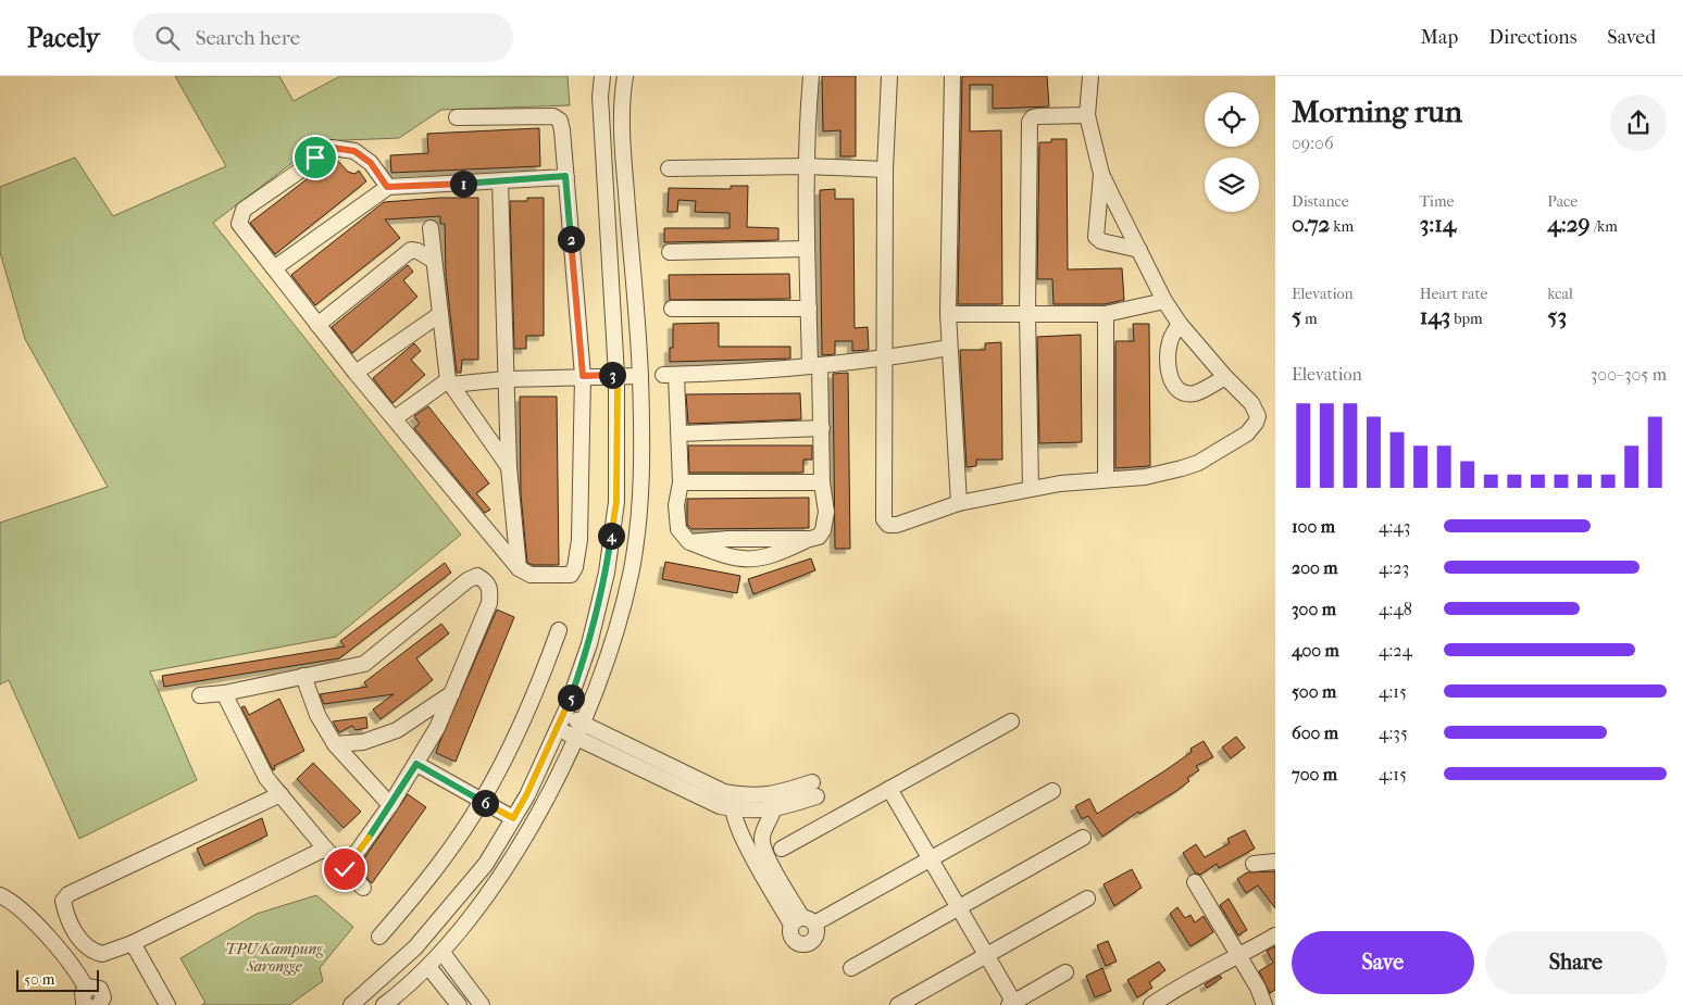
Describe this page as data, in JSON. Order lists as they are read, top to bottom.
{
  "parks": ["TPU Kampung Sarongge"],
  "scale_bar": "50 m",
  "page": {
    "header": "Pacely",
    "search": "Search here",
    "nav": ["Map", "Directions", "Saved"],
    "heading": ["Morning run", "09:06"],
    "stats": [
      ["Distance", "0.72 km"],
      ["Time", "3:14"],
      ["Pace", "4:29 /km"],
      ["Elevation", "5 m"],
      ["Heart rate", "143 bpm"],
      ["kcal", "53"]
    ],
    "pins": [
      "1",
      "2",
      "3",
      "4",
      "5",
      "6"
    ],
    "chart": ["Elevation", "300–305 m"],
    "list": [
      {
        "name": "100 m",
        "note": "4:43"
      },
      {
        "name": "200 m",
        "note": "4:23"
      },
      {
        "name": "300 m",
        "note": "4:48"
      },
      {
        "name": "400 m",
        "note": "4:24"
      },
      {
        "name": "500 m",
        "note": "4:15"
      },
      {
        "name": "600 m",
        "note": "4:35"
      },
      {
        "name": "700 m",
        "note": "4:15"
      }
    ],
    "buttons": ["Save", "Share"],
    "scale": "50 m"
  }
}
